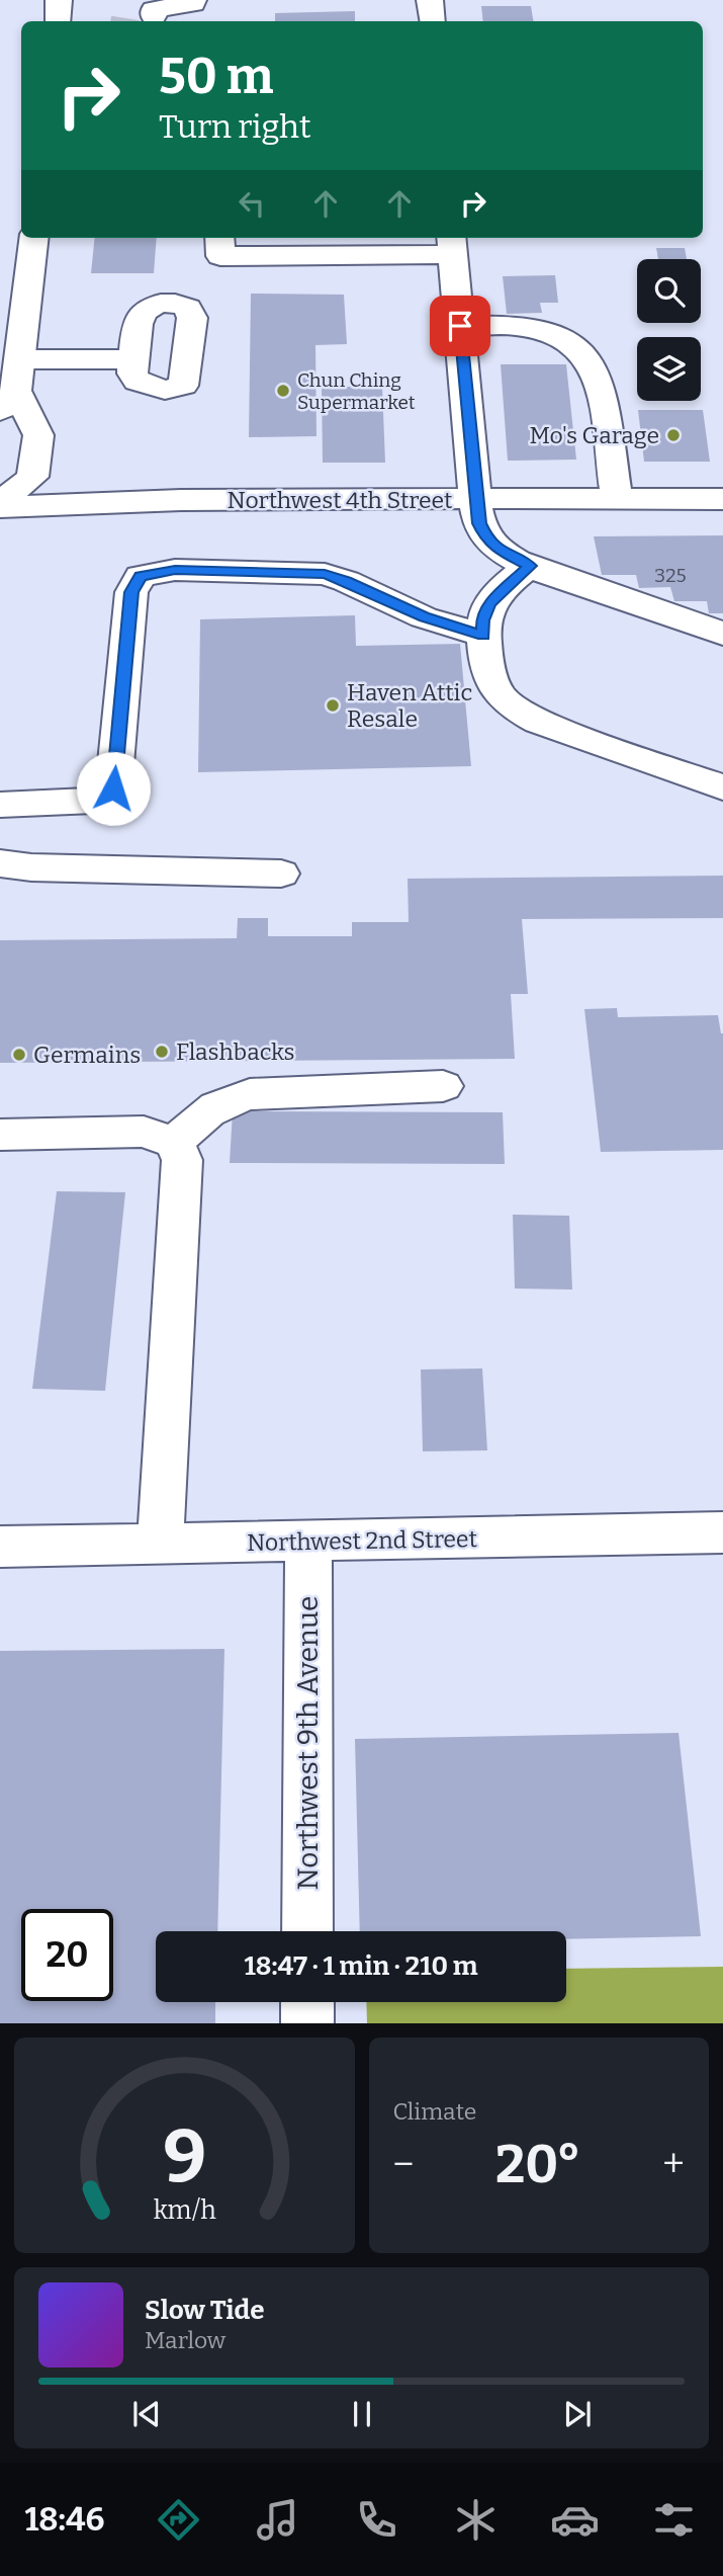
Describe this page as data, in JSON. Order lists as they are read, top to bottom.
{
  "streets": {
    "street": ["Northwest 4th Street", "Northwest 2nd Street", "Northwest 9th Avenue"]
  },
  "crossings": [
    ["Northwest 2nd Street", "Northwest 9th Avenue"]
  ],
  "places": [
    "Chun Ching Supermarket",
    "Mo's Garage",
    "Haven Attic Resale",
    "Flashbacks",
    "Germains"
  ],
  "house_numbers": ["325"],
  "page": {
    "turn": ["50 m", "Turn right"],
    "limit": "20",
    "trip": "18:47 · 1 min · 210 m",
    "tile": "Climate",
    "heat": ["−", "20°", "+"],
    "song": ["Slow Tide", "Marlow"],
    "tabs": "18:46",
    "gauge": ["9", "km/h"]
  }
}
